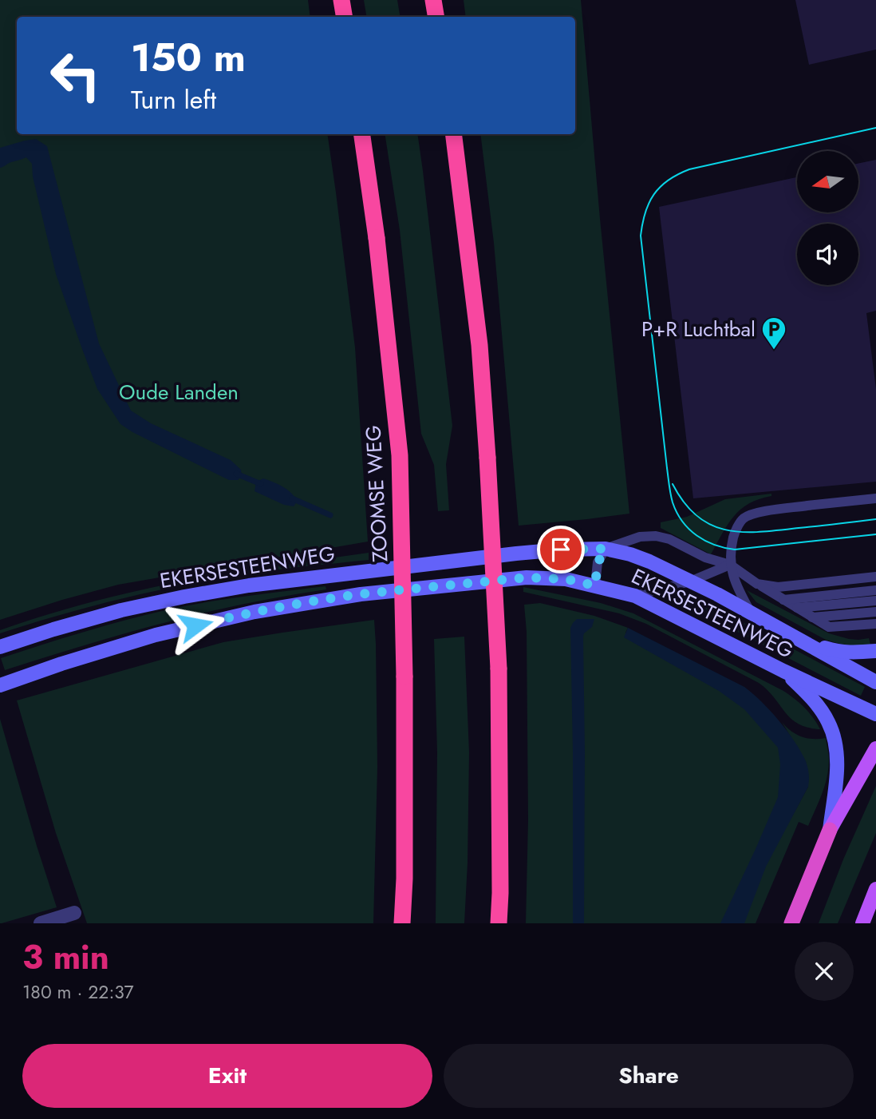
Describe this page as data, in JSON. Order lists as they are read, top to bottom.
{
  "streets": {
    "highway": ["ZOOMSE WEG"],
    "main road": ["EKERSESTEENWEG"]
  },
  "parks": ["Oude Landen"],
  "places": {
    "parking": ["P+R Luchtbal"]
  },
  "north": "left",
  "page": {
    "turn": ["150 m", "Turn left"],
    "heading": ["3 min", "180 m · 22:37"],
    "buttons": ["Exit", "Share"]
  }
}
